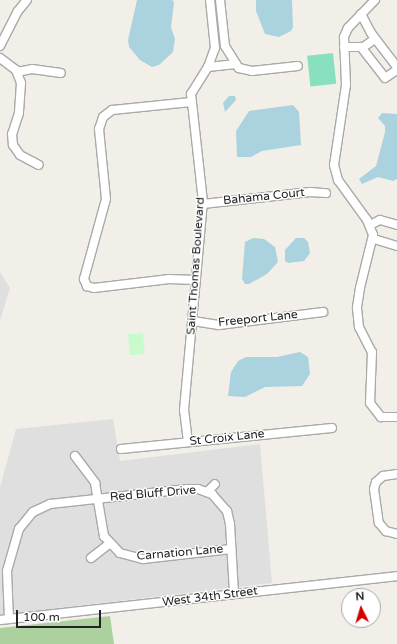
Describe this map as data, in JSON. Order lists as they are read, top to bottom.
{
  "streets": {
    "street": [
      "Bahama Court",
      "Saint Thomas Boulevard",
      "Freeport Lane",
      "St Croix Lane",
      "Red Bluff Drive",
      "Carnation Lane",
      "West 34th Street"
    ]
  },
  "crossings": [
    ["Bahama Court", "Saint Thomas Boulevard"],
    ["Saint Thomas Boulevard", "Freeport Lane"],
    ["Saint Thomas Boulevard", "St Croix Lane"],
    ["Red Bluff Drive", "West 34th Street"]
  ],
  "scale_bar": "100 m",
  "north": "top"
}
